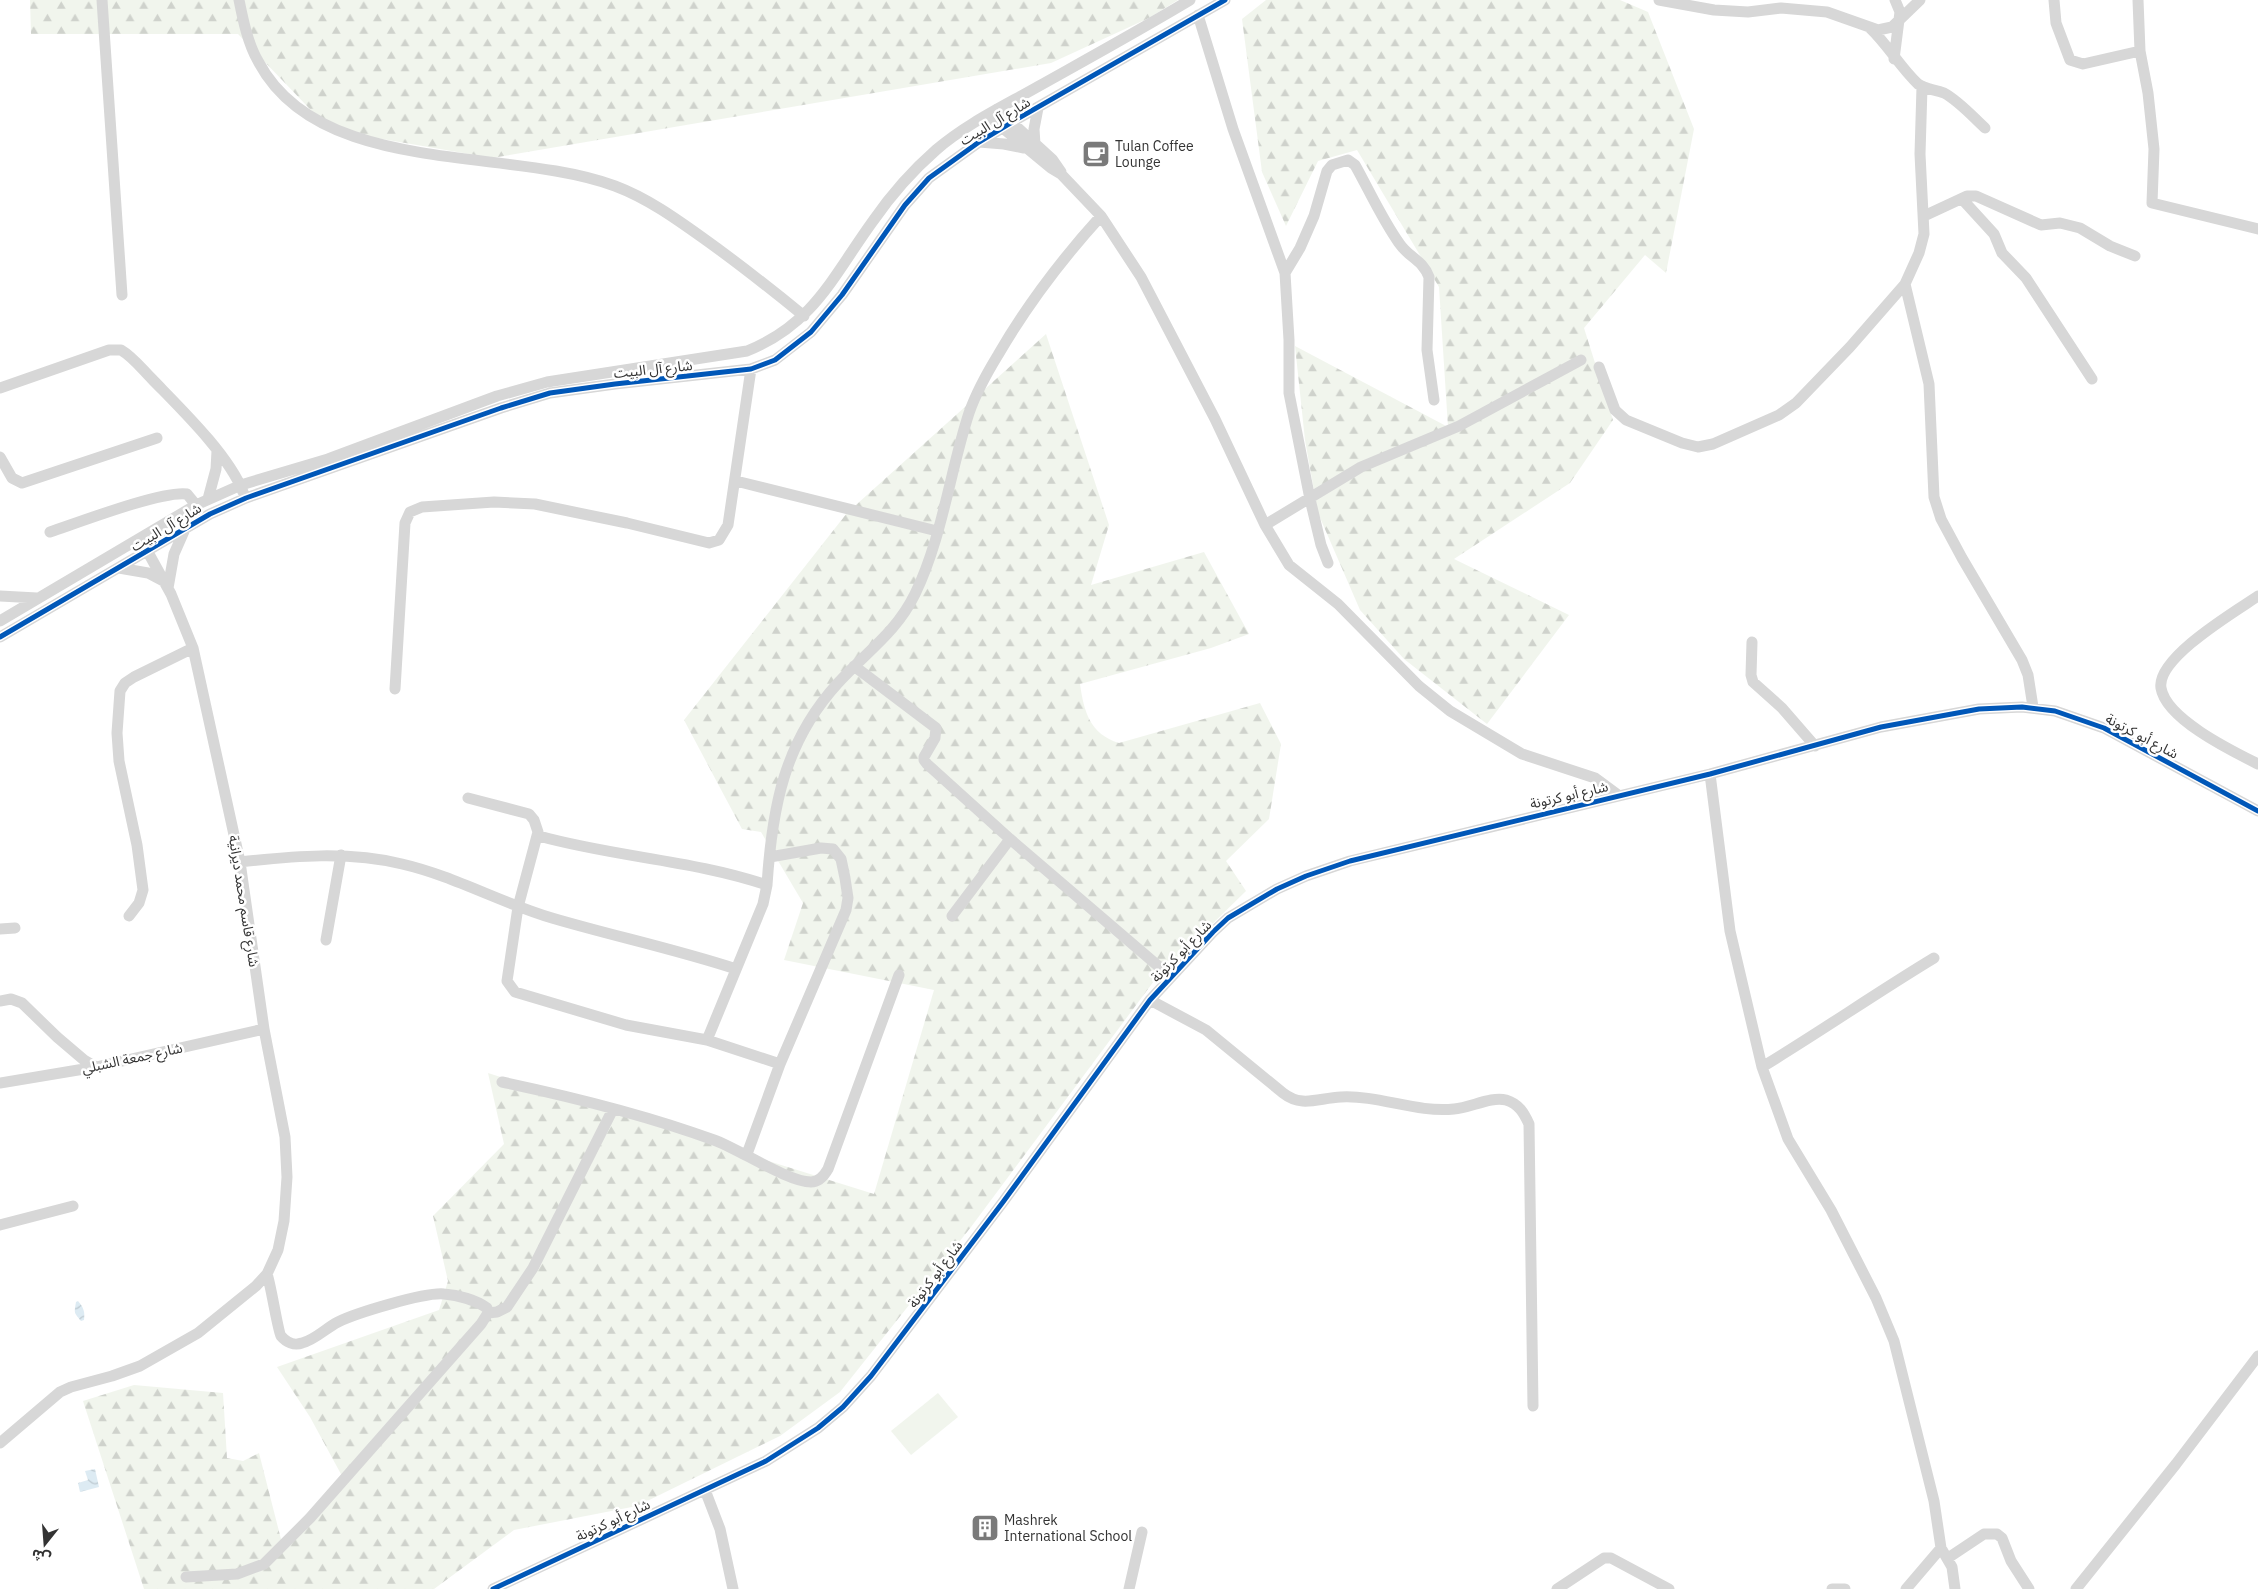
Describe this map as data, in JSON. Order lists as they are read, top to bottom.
{
  "streets": {
    "street": [
      "شارع آل البيت",
      "شارع أبو كرتونة",
      "شارع قاسم محمد ديرانية",
      "شارع جمعة الشبلي"
    ]
  },
  "crossings": [
    ["شارع آل البيت", "شارع قاسم محمد ديرانية"],
    ["شارع قاسم محمد ديرانية", "شارع جمعة الشبلي"]
  ],
  "places": {
    "cafe": ["Tulan Coffee Lounge"],
    "building": ["Mashrek International School"]
  },
  "north": "bottom"
}
